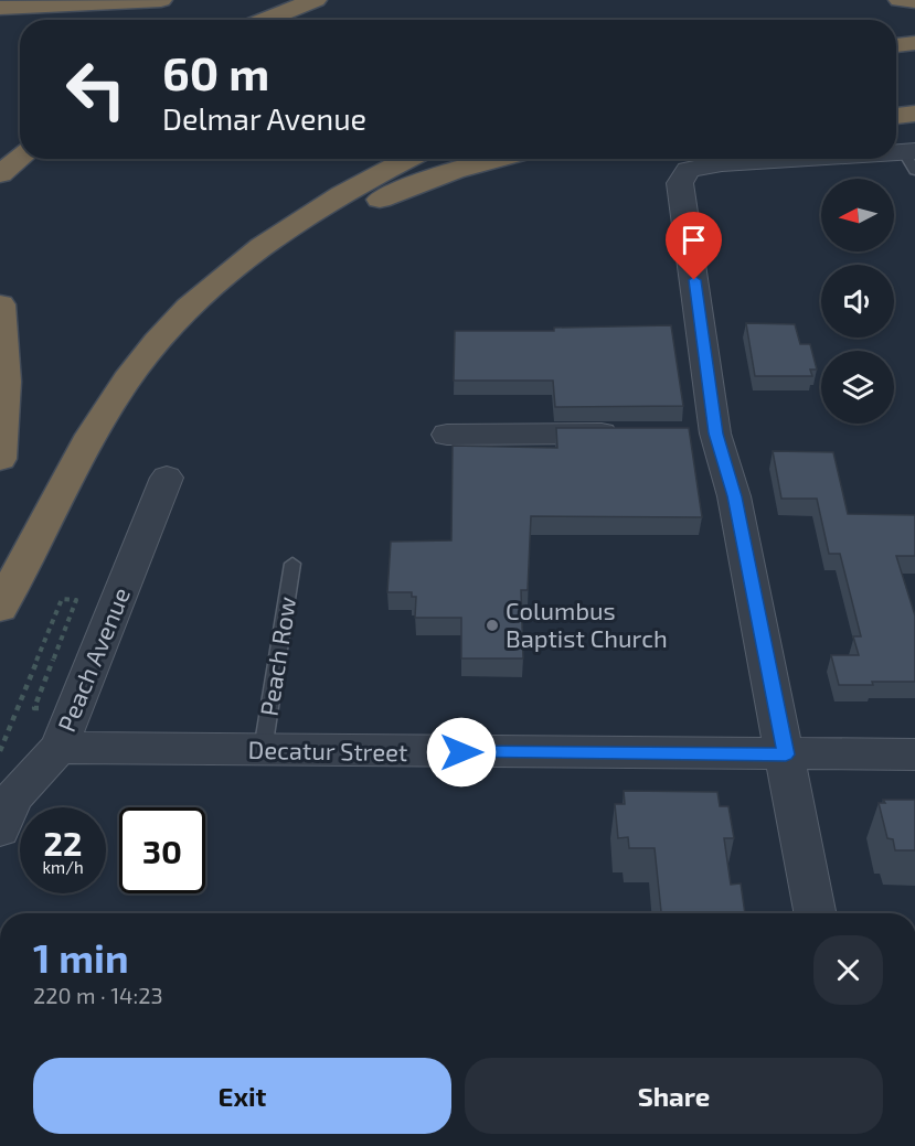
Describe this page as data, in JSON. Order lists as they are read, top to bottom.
{
  "streets": {
    "street": ["Peach Avenue", "Decatur Street"],
    "lane": ["Peach Row"]
  },
  "crossings": [
    ["Peach Row", "Decatur Street"],
    ["Peach Avenue", "Decatur Street"]
  ],
  "places": ["Columbus Baptist Church"],
  "north": "left",
  "page": {
    "turn": ["60 m", "Delmar Avenue"],
    "speed": "22 km/h",
    "limit": "30",
    "heading": ["1 min", "220 m · 14:23"],
    "buttons": ["Exit", "Share"]
  }
}
